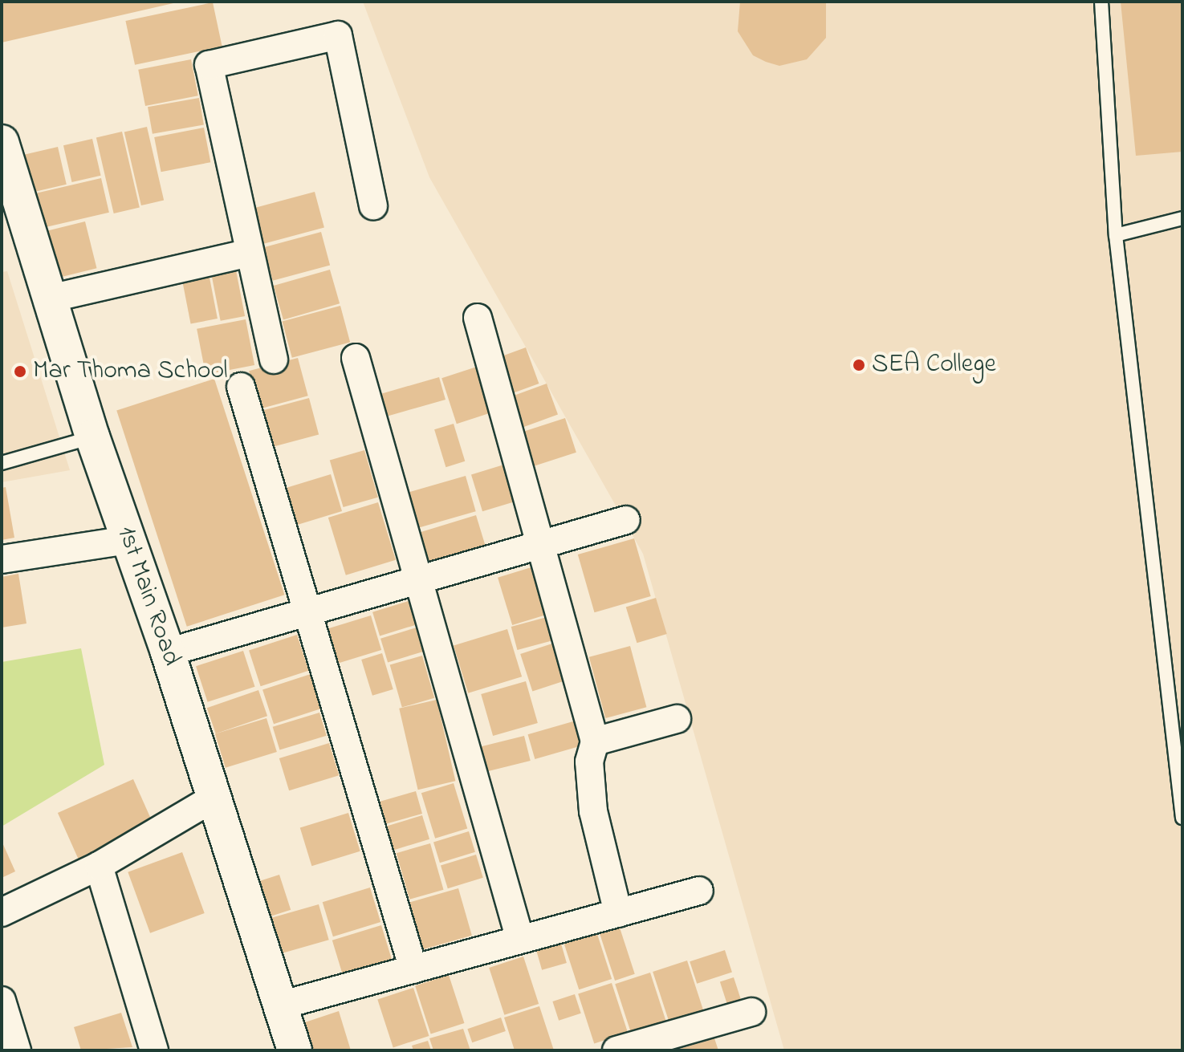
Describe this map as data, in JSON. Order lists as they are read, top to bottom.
{
  "streets": {
    "street": ["1st Main Road"]
  },
  "places": ["SEA College", "Mar Thoma School"]
}
